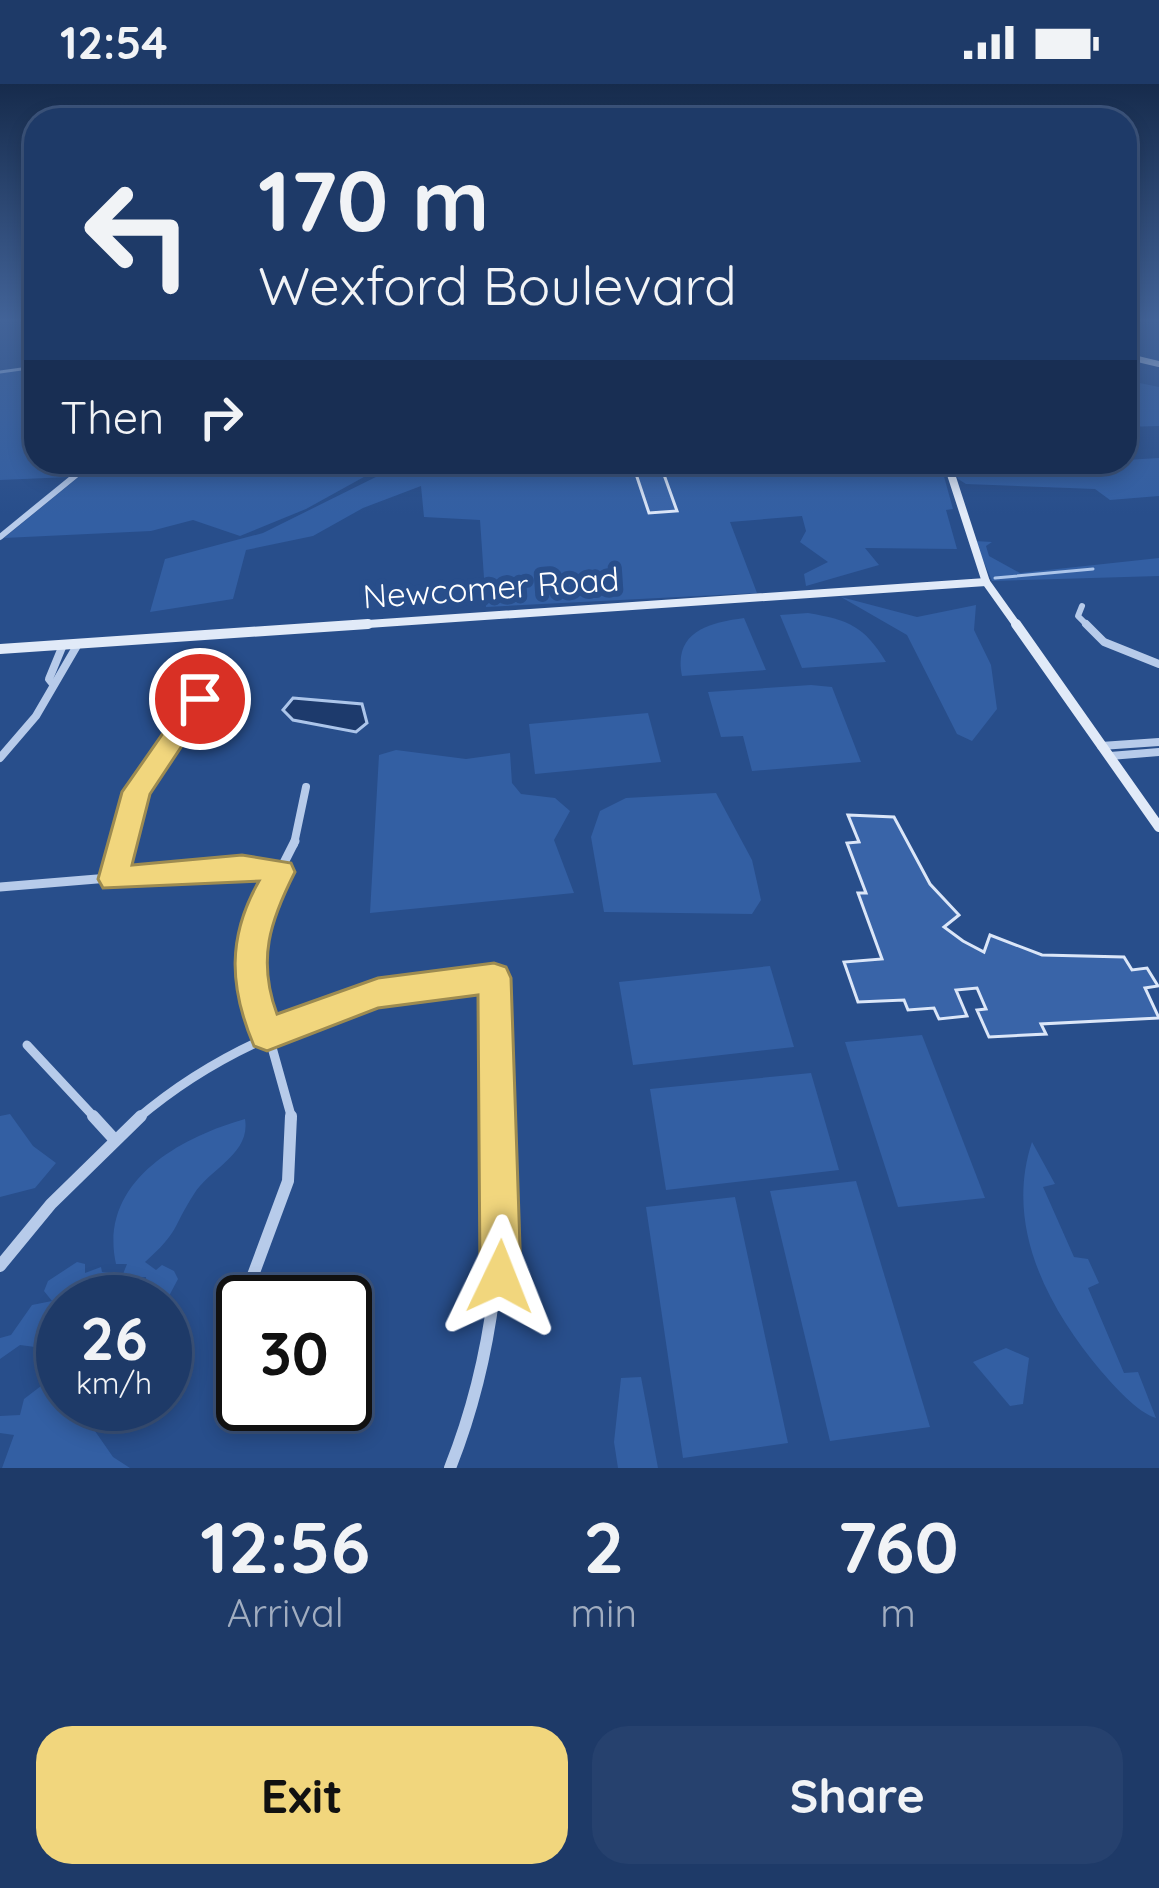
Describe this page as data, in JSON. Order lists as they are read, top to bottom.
{
  "streets": {
    "street": ["Newcomer Road"]
  },
  "page": {
    "status": "12:54",
    "turn": ["170 m", "Wexford Boulevard"],
    "then": "Then",
    "speed": "26 km/h",
    "limit": "30",
    "eta": [
      "12:56",
      "Arrival",
      "2",
      "min",
      "760",
      "m"
    ],
    "buttons": ["Exit", "Share"]
  }
}
